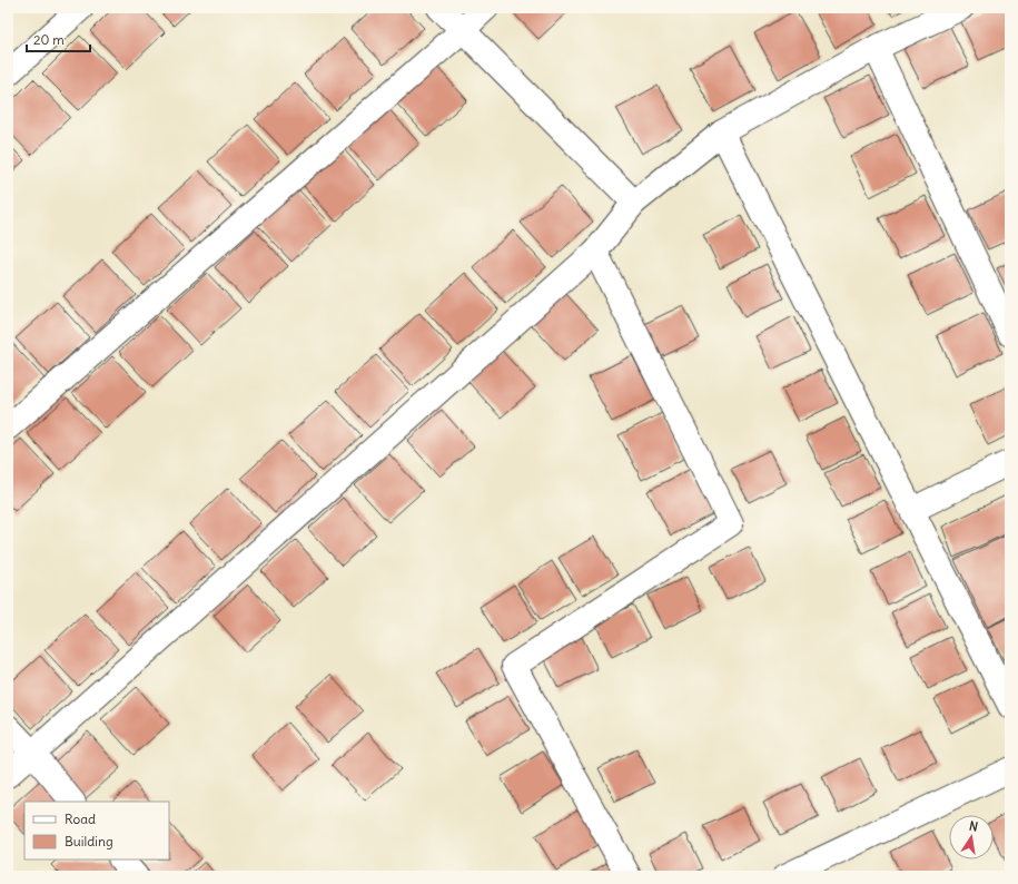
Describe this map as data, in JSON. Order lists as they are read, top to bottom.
{
  "legend": ["Road", "Building"],
  "scale_bar": "20 m",
  "north": "top"
}
